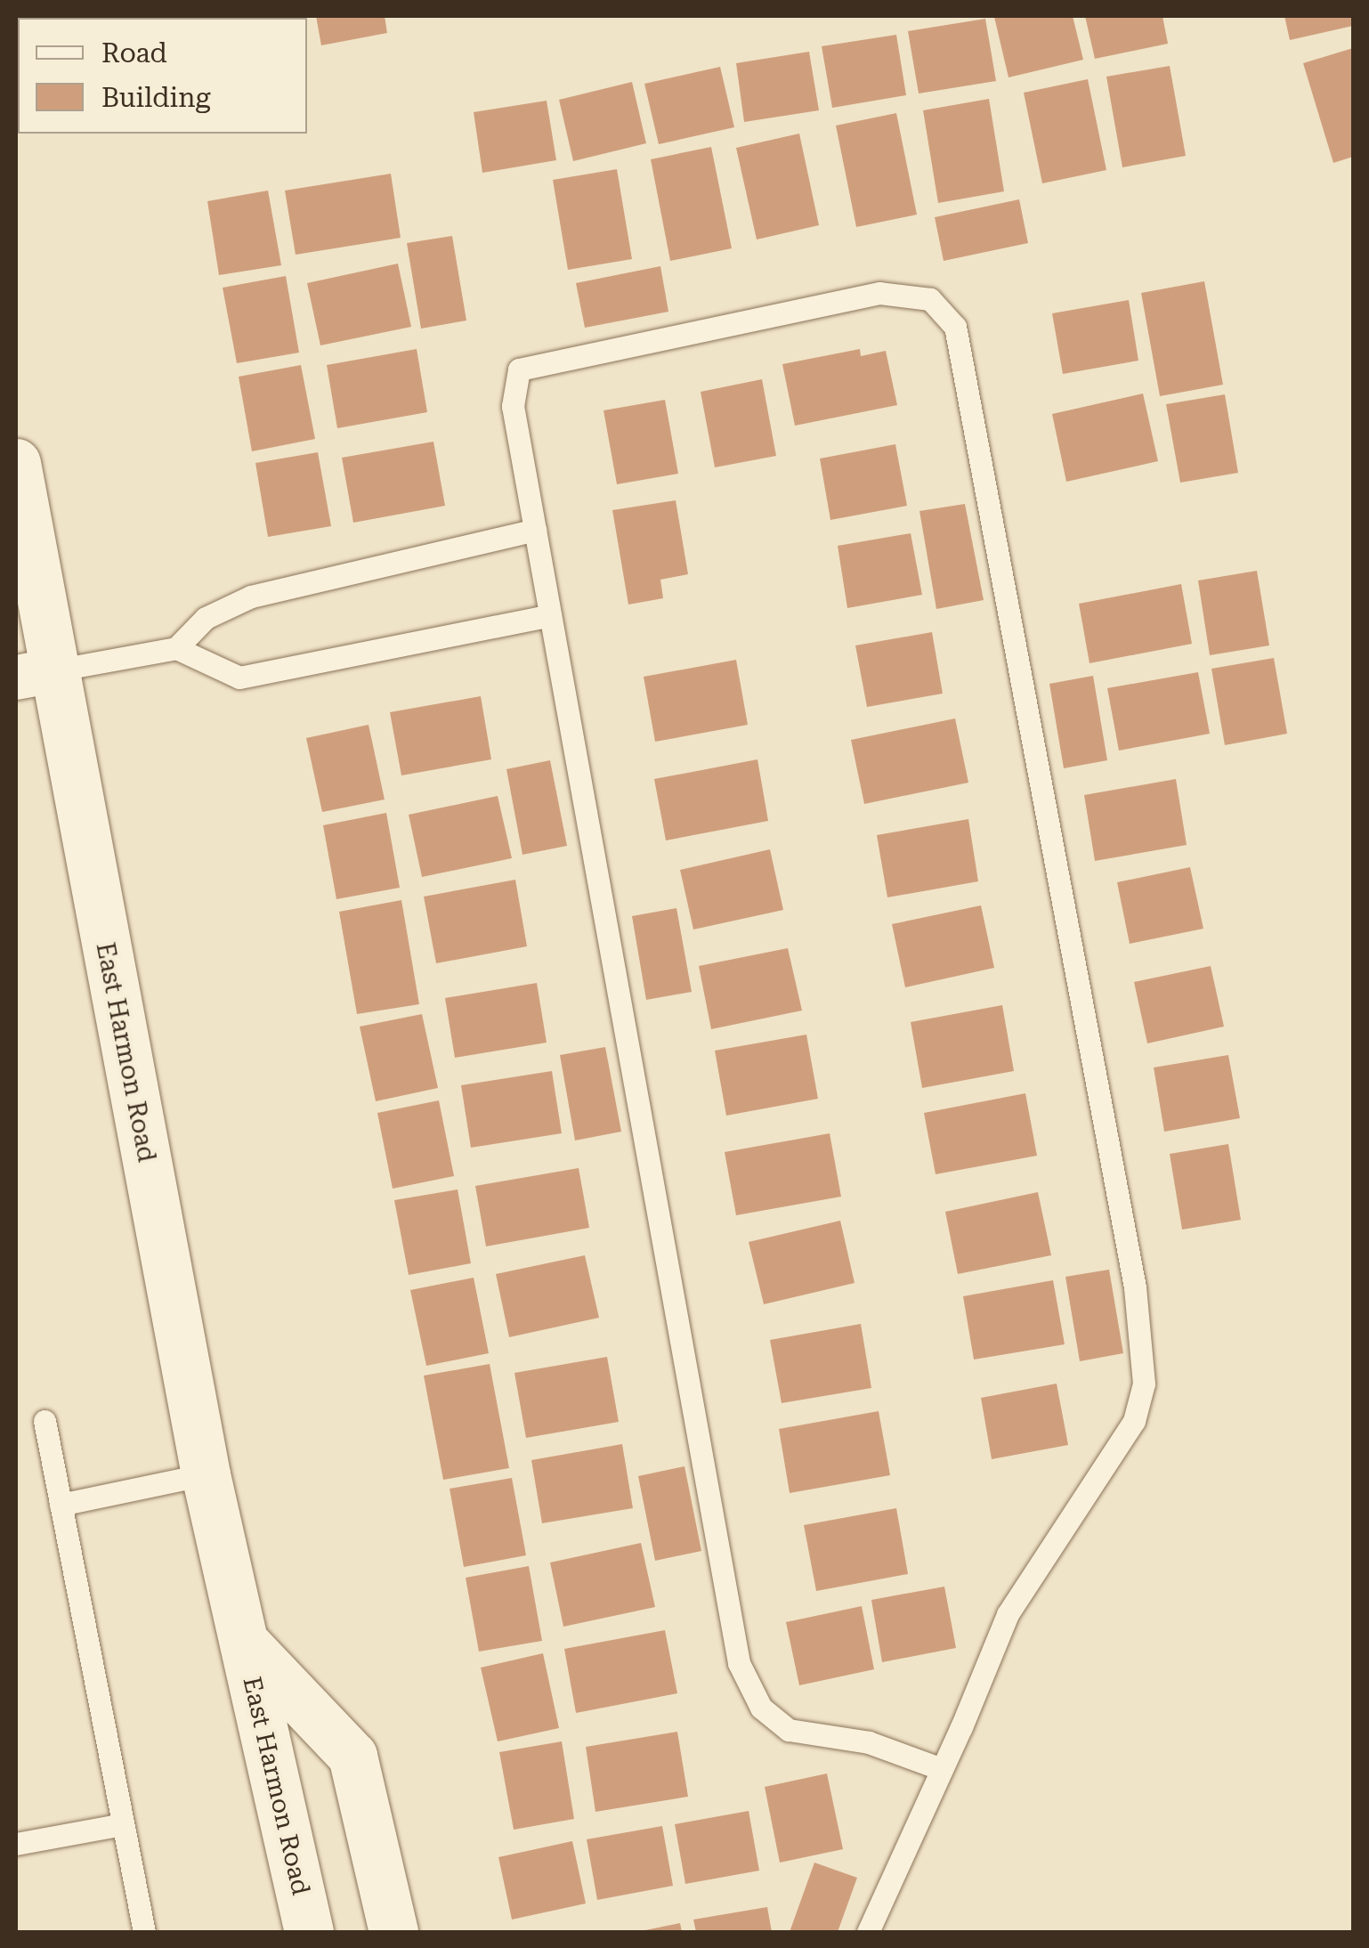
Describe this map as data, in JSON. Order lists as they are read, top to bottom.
{
  "streets": {
    "main road": ["East Harmon Road"]
  },
  "legend": ["Road", "Building"]
}
